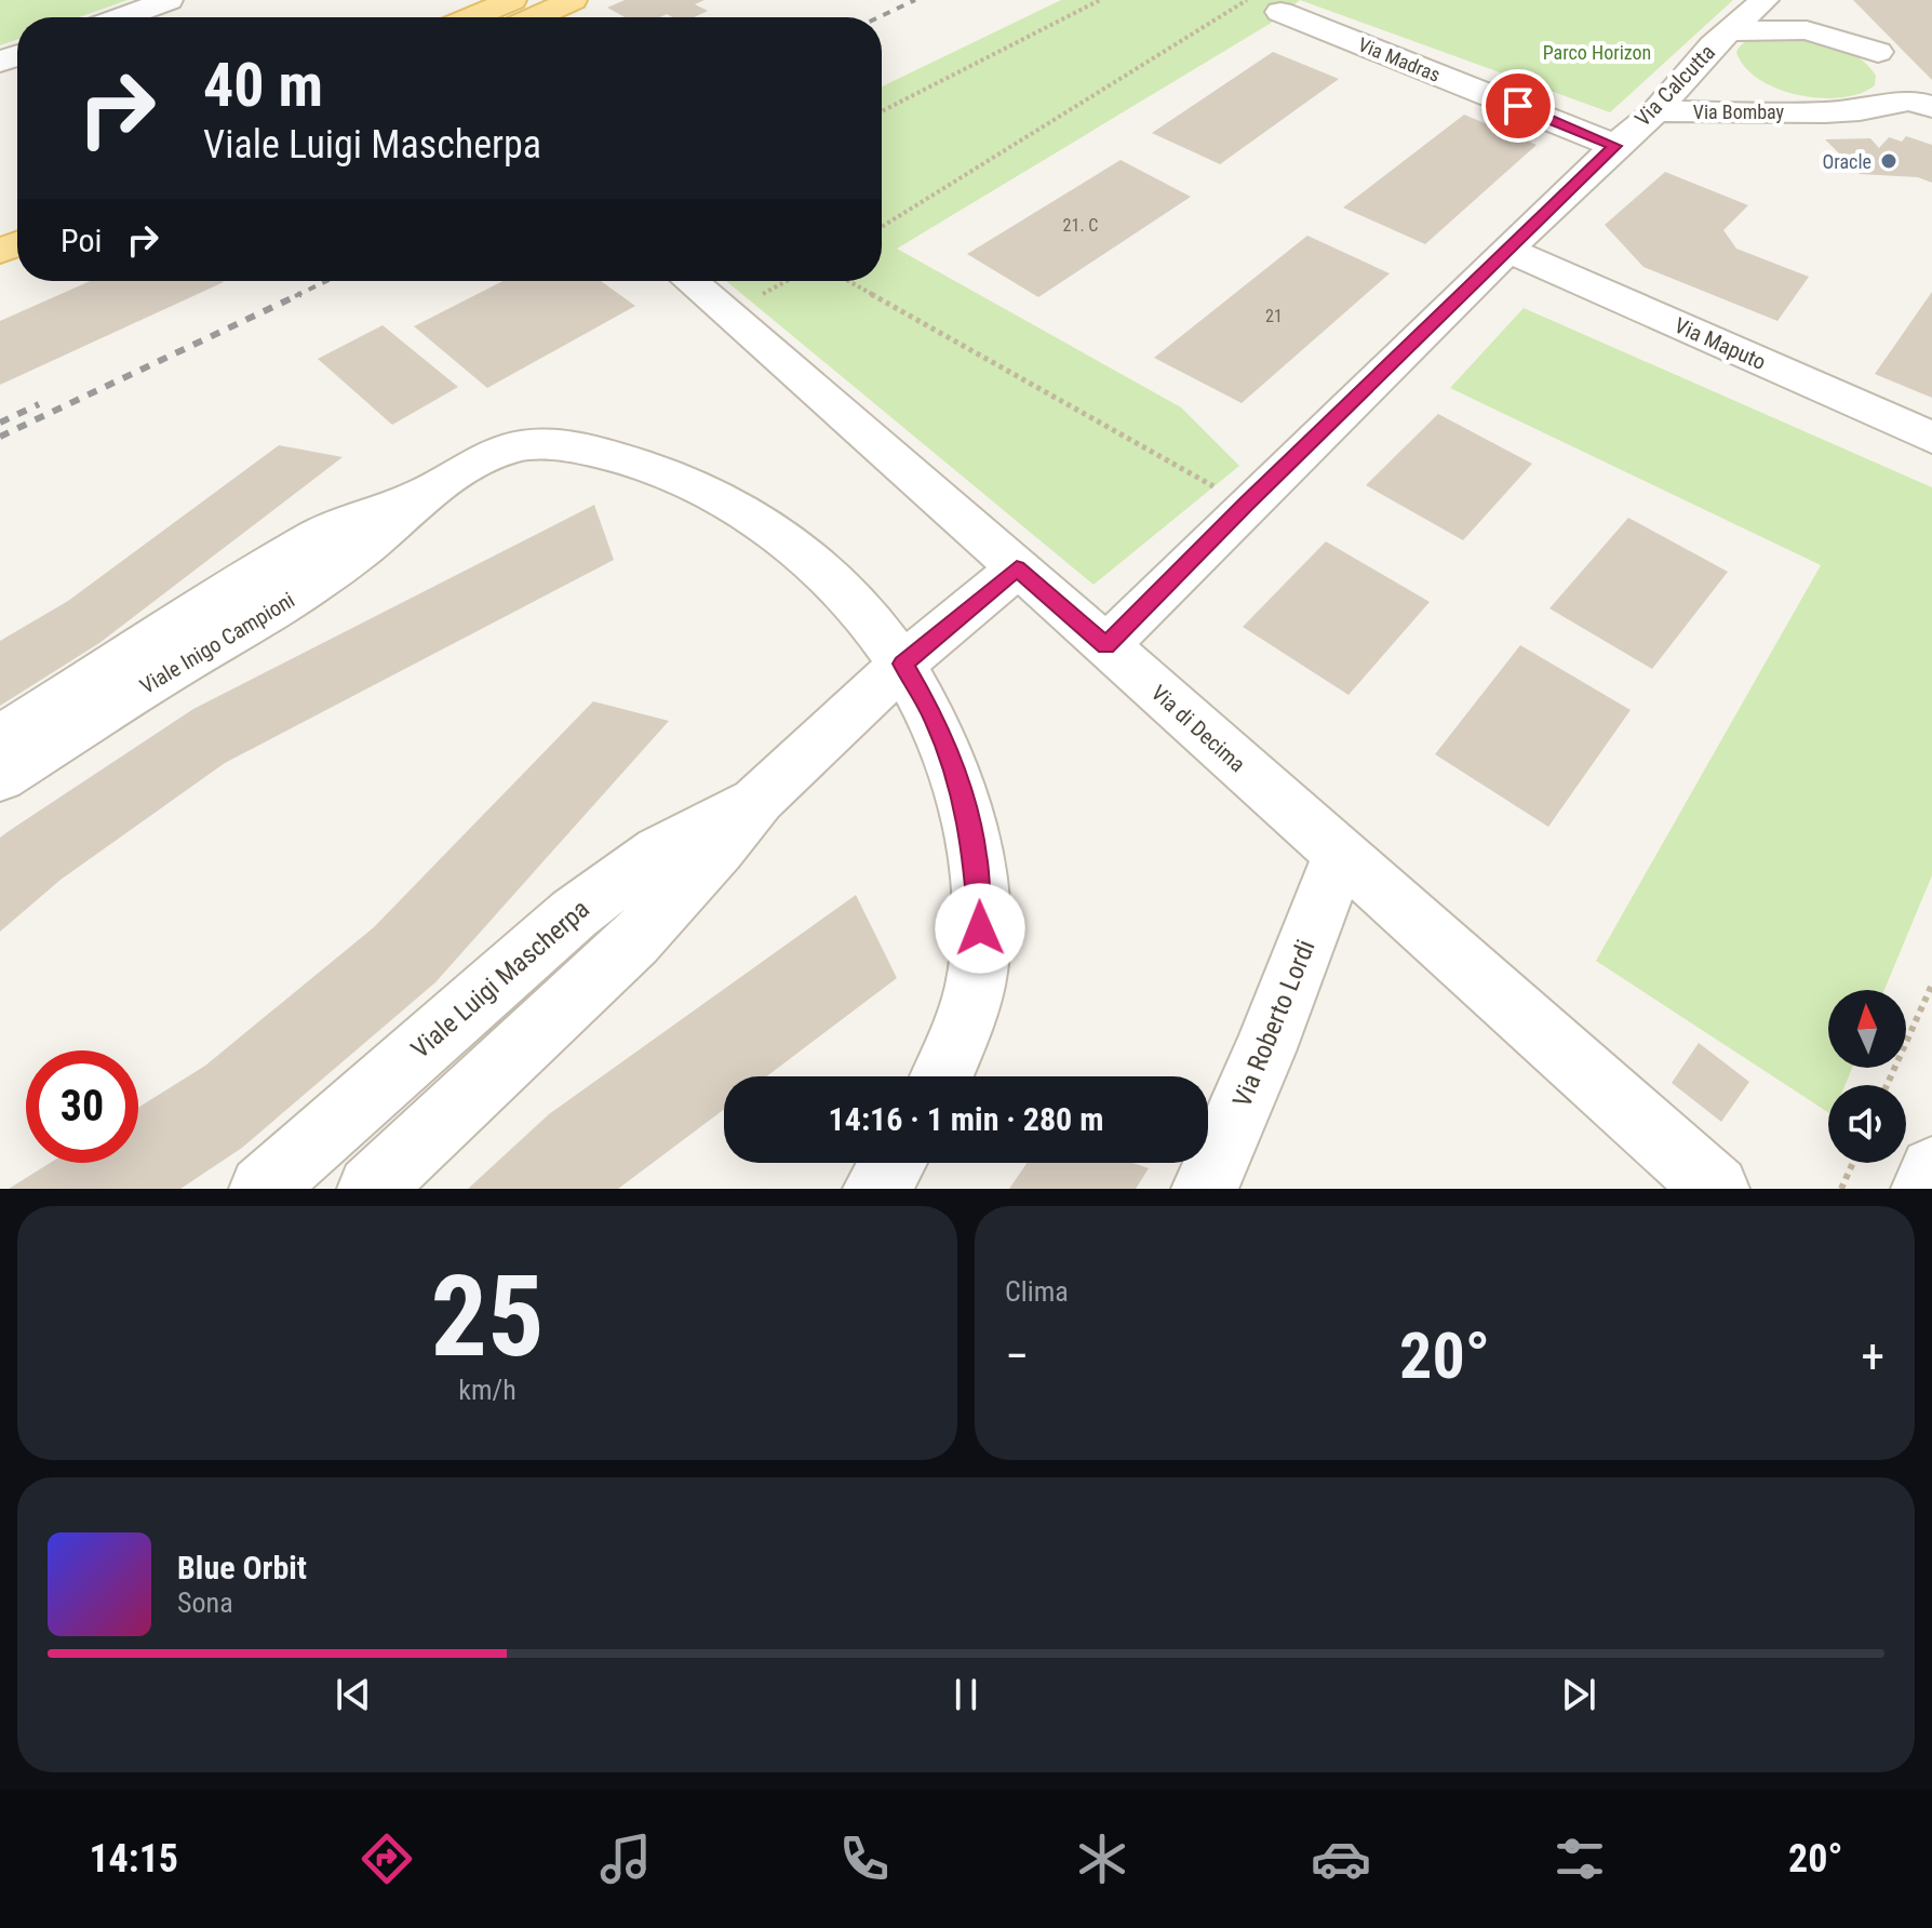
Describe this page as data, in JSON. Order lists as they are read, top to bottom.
{
  "streets": {
    "street": [
      "Via Madras",
      "Via Calcutta",
      "Via Bombay",
      "Via Maputo",
      "Viale Inigo Campioni",
      "Via di Decima",
      "Viale Luigi Mascherpa",
      "Via Roberto Lordi"
    ]
  },
  "crossings": [
    ["Via Madras", "Via Calcutta"],
    ["Via Calcutta", "Via Bombay"],
    ["Via Calcutta", "Via Maputo"],
    ["Via Calcutta", "Via di Decima"],
    ["Viale Inigo Campioni", "Viale Luigi Mascherpa"],
    ["Via di Decima", "Viale Luigi Mascherpa"],
    ["Via di Decima", "Via Roberto Lordi"]
  ],
  "parks": ["Parco Horizon"],
  "places": ["Oracle"],
  "house_numbers": ["21. C", "21"],
  "north": "top",
  "page": {
    "turn": ["40 m", "Viale Luigi Mascherpa"],
    "then": "Poi",
    "limit": "30",
    "trip": "14:16 · 1 min · 280 m",
    "tile": [
      ["25", "km/h"],
      "Clima"
    ],
    "heat": ["−", "20°", "+"],
    "song": ["Blue Orbit", "Sona"],
    "tabs": ["14:15", "20°"]
  }
}
